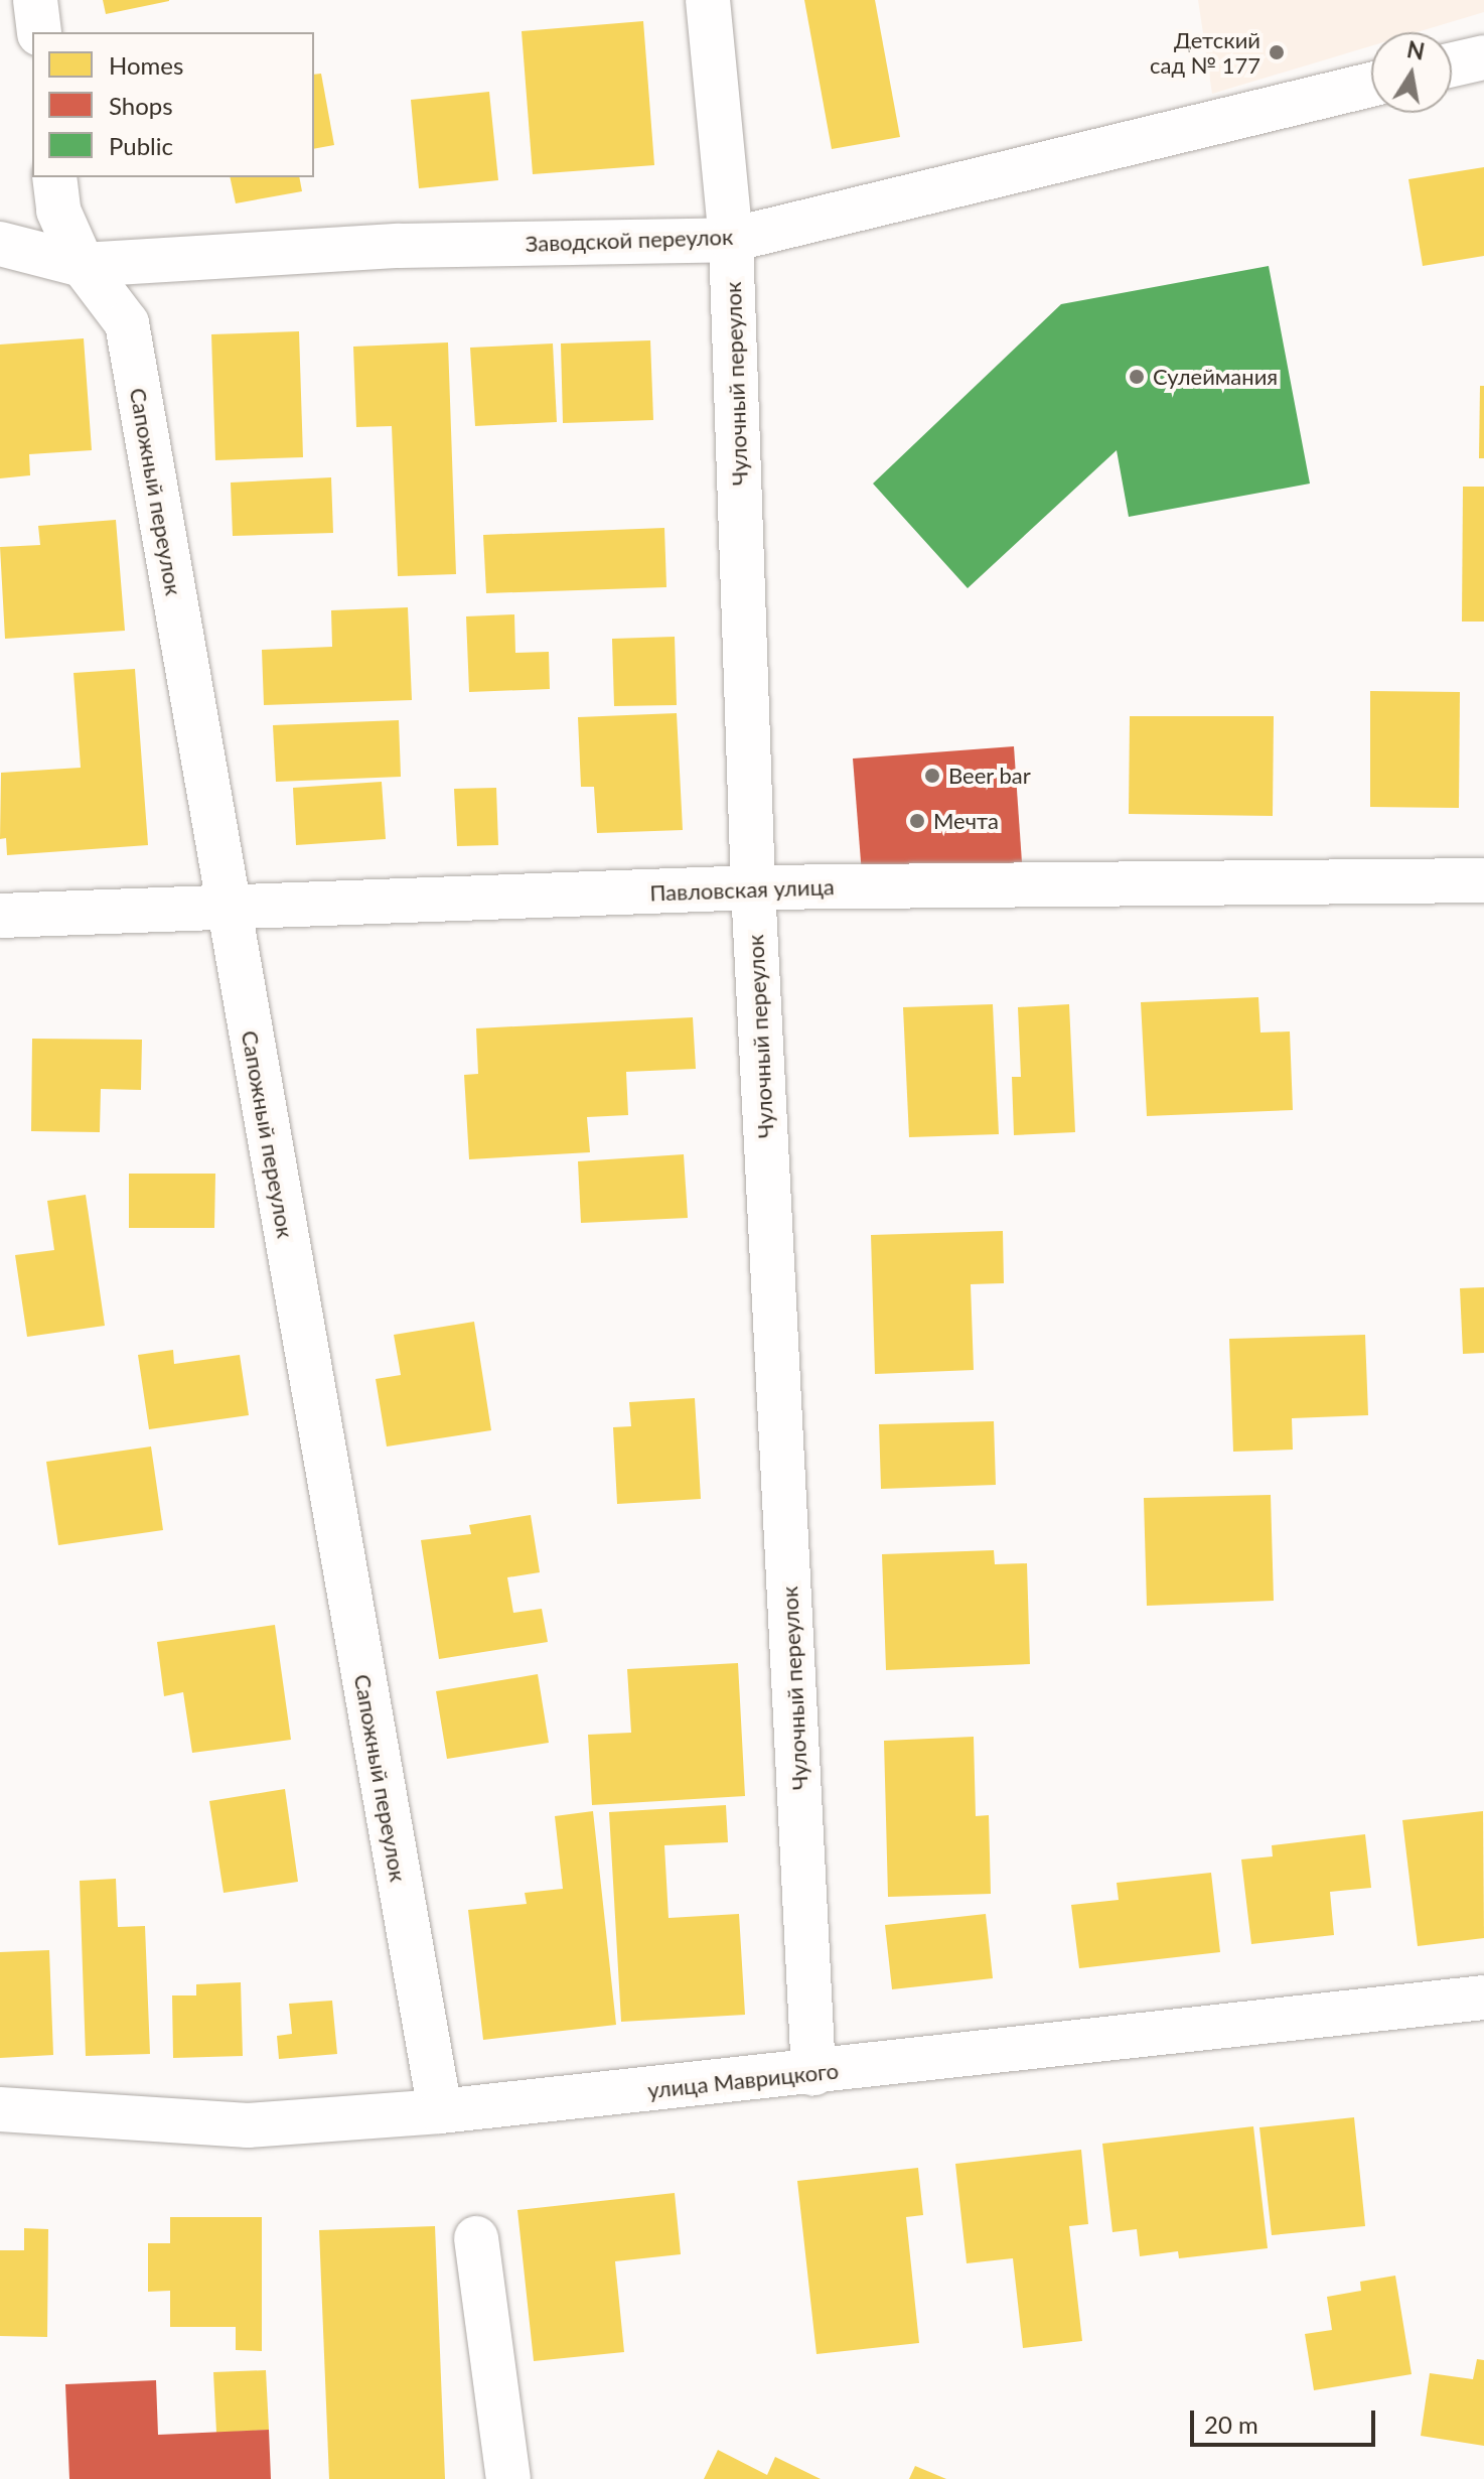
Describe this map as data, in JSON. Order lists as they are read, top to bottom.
{
  "streets": {
    "street": [
      "Заводской переулок",
      "Чулочный переулок",
      "Сапожный переулок",
      "Павловская улица",
      "улица Маврицкого"
    ]
  },
  "crossings": [
    ["Заводской переулок", "Чулочный переулок"],
    ["Заводской переулок", "Сапожный переулок"],
    ["Чулочный переулок", "Павловская улица"],
    ["Чулочный переулок", "улица Маврицкого"],
    ["Сапожный переулок", "Павловская улица"],
    ["Сапожный переулок", "улица Маврицкого"]
  ],
  "places": [
    "Детский сад № 177",
    "Сулеймания",
    "Beer bar",
    "Мечта"
  ],
  "legend": ["Homes", "Shops", "Public"],
  "scale_bar": "20 m",
  "north": "top"
}
